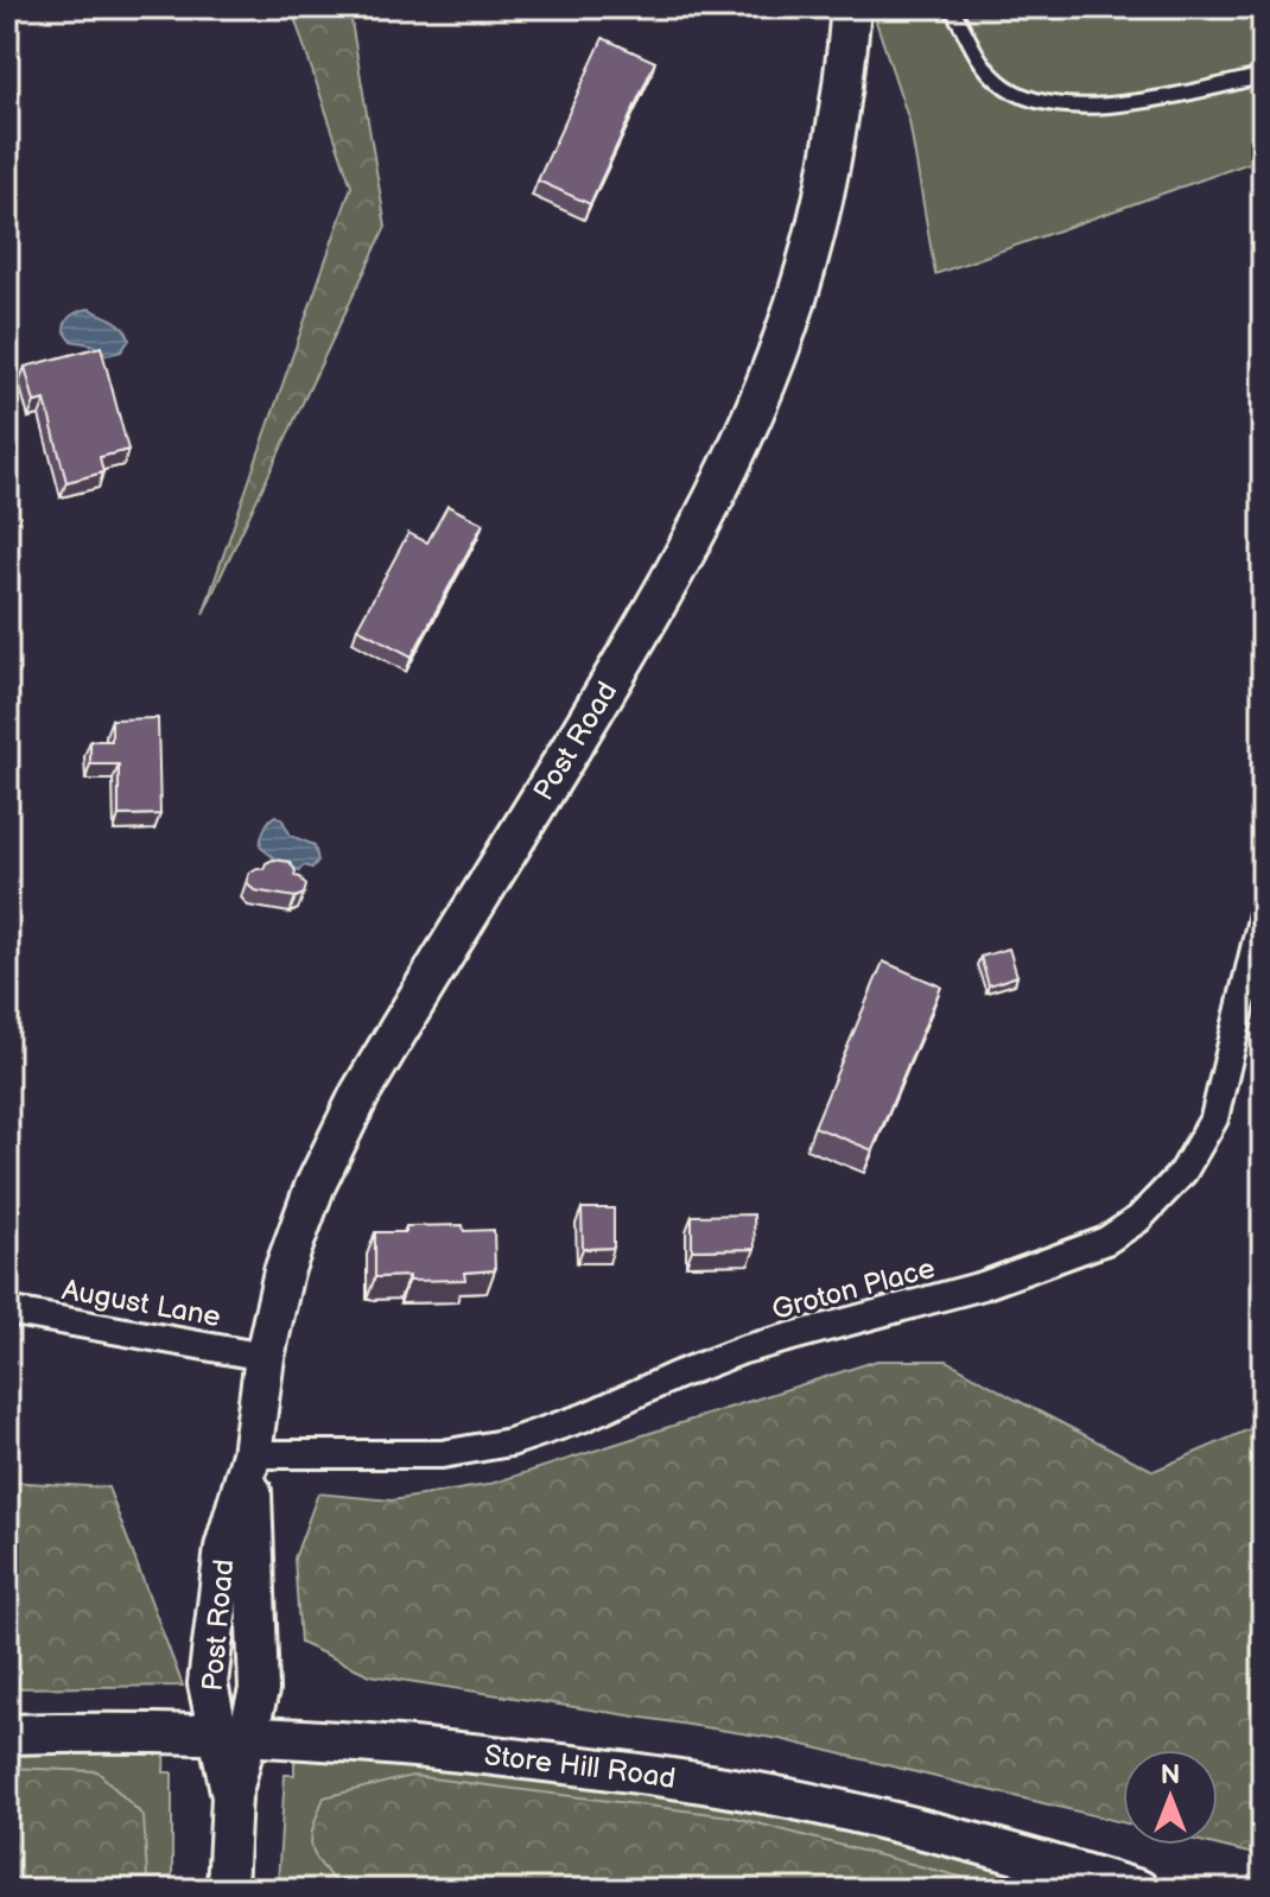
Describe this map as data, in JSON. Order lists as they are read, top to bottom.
{
  "streets": {
    "main road": ["Post Road", "Store Hill Road"],
    "street": ["Groton Place", "August Lane"]
  },
  "crossings": [
    ["Post Road", "Groton Place"],
    ["Post Road", "August Lane"],
    ["Post Road", "Store Hill Road"]
  ],
  "north": "top"
}
